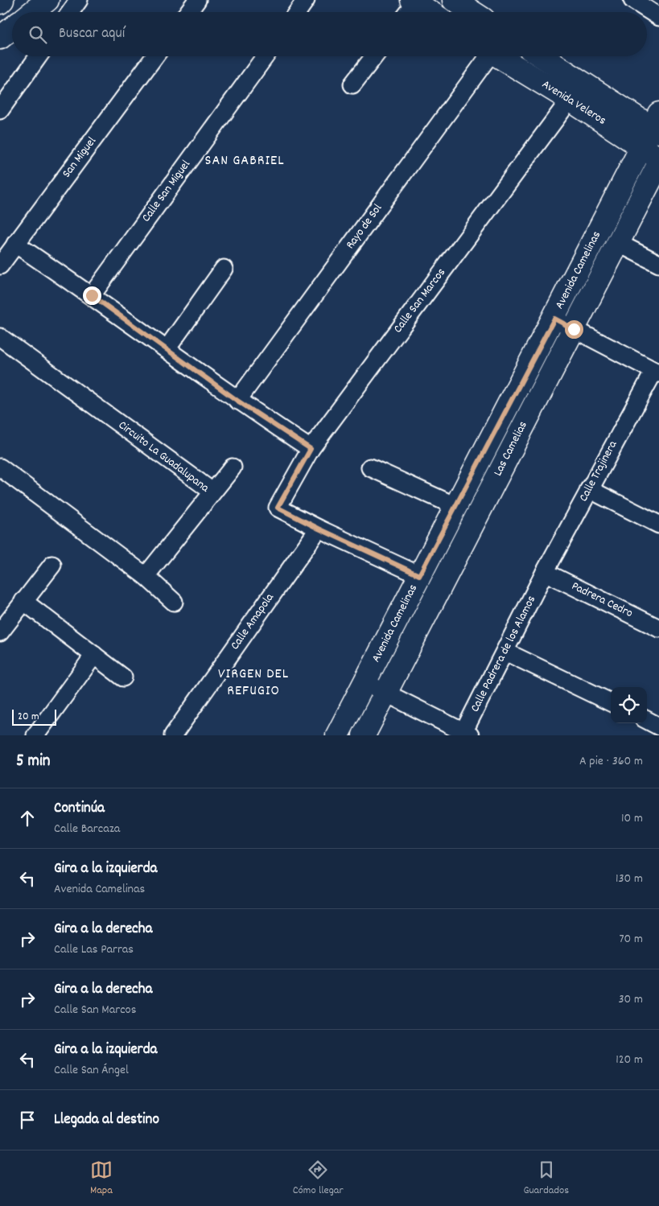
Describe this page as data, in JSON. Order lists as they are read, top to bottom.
{
  "streets": {
    "street": [
      "Avenida Veleros",
      "San Miguel",
      "Calle San Miguel",
      "Rayo de Sol",
      "Avenida Camelinas",
      "Calle San Marcos",
      "Las Camelias",
      "Circuito La Guadalupana",
      "Calle Trajinera",
      "Padrera Cedro",
      "Calle Amapola",
      "Calle Padrera de los Alamos"
    ]
  },
  "crossings": [
    ["Avenida Veleros", "Avenida Camelinas"],
    ["Avenida Veleros", "Calle San Marcos"],
    ["Calle San Marcos", "Calle Amapola"],
    ["Calle Trajinera", "Padrera Cedro"],
    ["Calle Trajinera", "Calle Padrera de los Alamos"],
    ["Padrera Cedro", "Calle Padrera de los Alamos"]
  ],
  "districts": ["SAN GABRIEL", "VIRGEN DEL REFUGIO"],
  "scale_bar": "20 m",
  "page": {
    "search": "Buscar aquí",
    "scale": "20 m",
    "heading": ["5 min", "A pie · 360 m"],
    "list": [
      ["Continúa", "Calle Barcaza", "10 m"],
      ["Gira a la izquierda", "Avenida Camelinas", "130 m"],
      ["Gira a la derecha", "Calle Las Parras", "70 m"],
      ["Gira a la derecha", "Calle San Marcos", "30 m"],
      ["Gira a la izquierda", "Calle San Ángel", "120 m"],
      "Llegada al destino"
    ],
    "nav": ["Mapa", "Cómo llegar", "Guardados"]
  }
}
